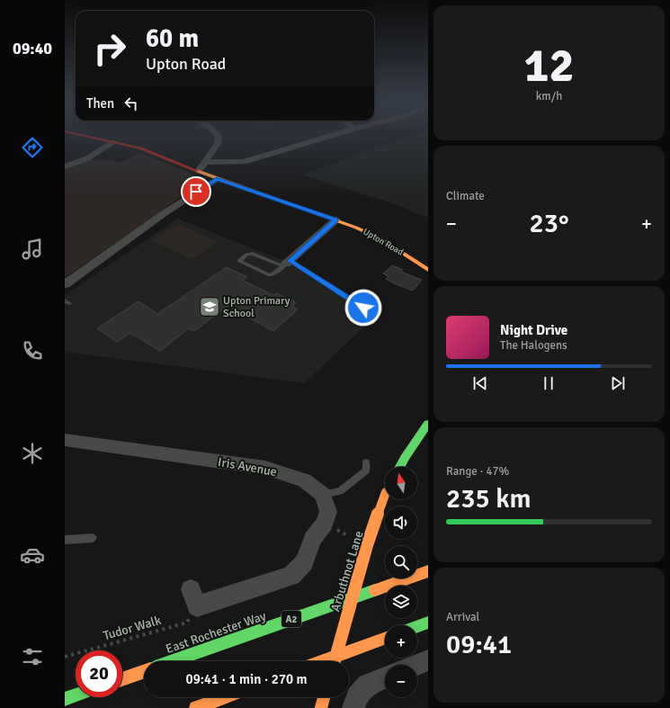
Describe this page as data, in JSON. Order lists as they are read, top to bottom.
{
  "streets": {
    "main road": [
      "Upton Road",
      "Arbuthnot Lane",
      "A2",
      "East Rochester Way"
    ],
    "street": ["Iris Avenue"],
    "path": ["Tudor Walk"]
  },
  "places": {
    "school or university": ["Upton Primary School"]
  },
  "north": "top",
  "page": {
    "tabs": "09:40",
    "tile": [
      ["12", "km/h"],
      "Climate",
      ["Range · 47%", "235 km"],
      ["Arrival", "09:41"]
    ],
    "turn": ["60 m", "Upton Road"],
    "then": "Then",
    "heat": ["−", "23°", "+"],
    "song": ["Night Drive", "The Halogens"],
    "map_buttons": ["+", "−"],
    "limit": "20",
    "trip": "09:41 · 1 min · 270 m"
  }
}
